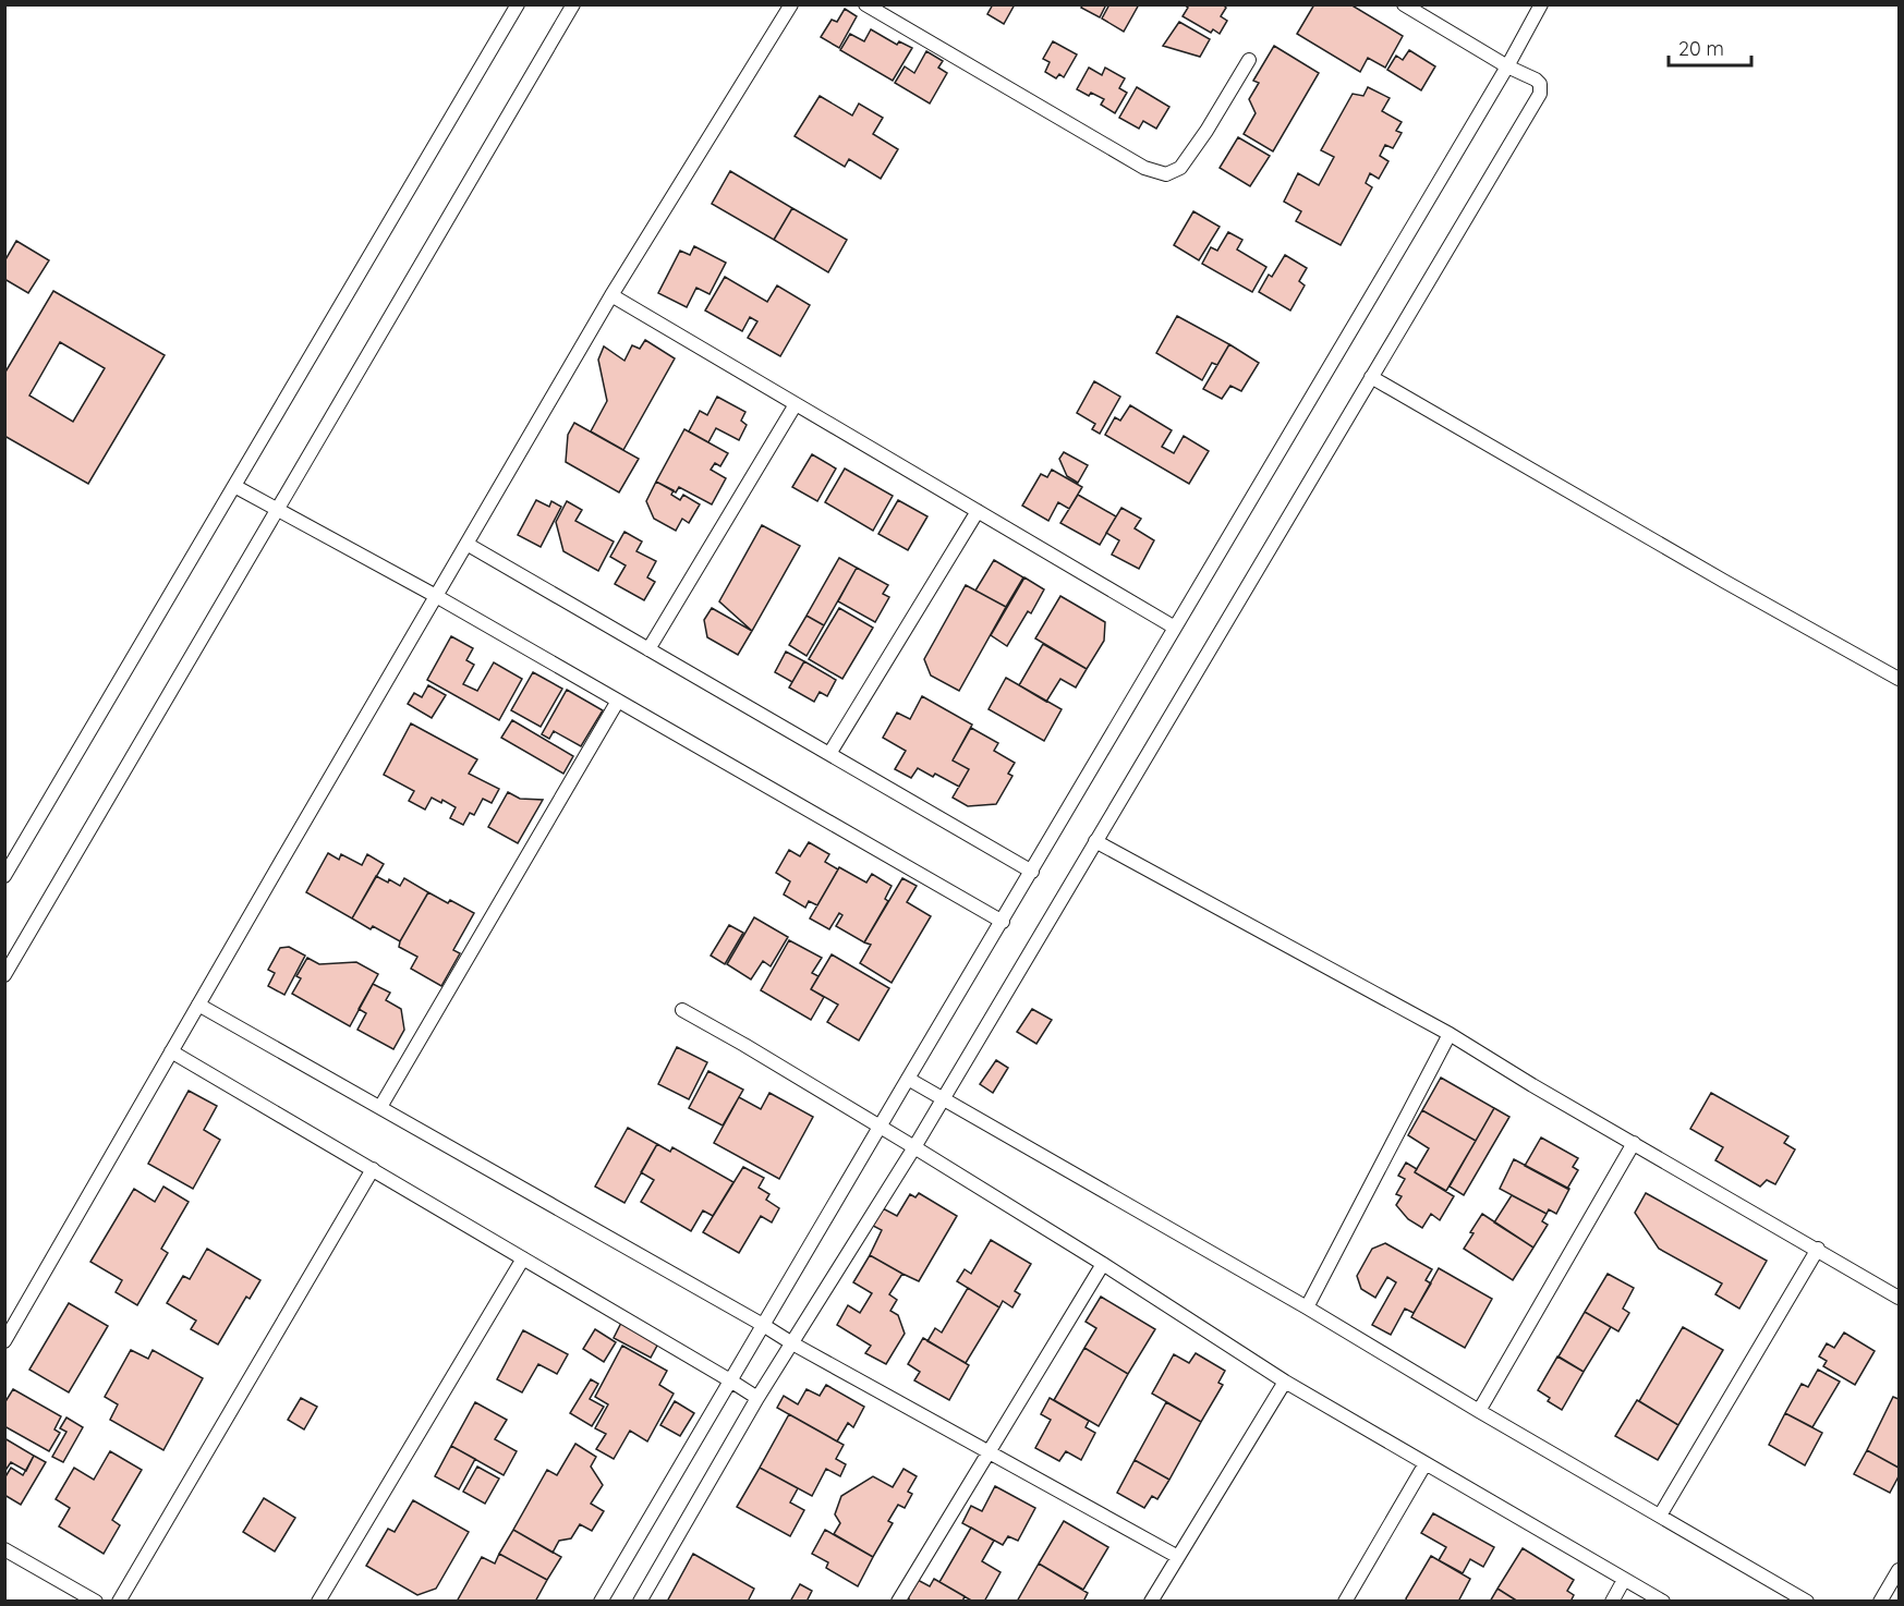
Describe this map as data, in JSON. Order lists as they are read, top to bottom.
{
  "scale_bar": "20 m"
}
